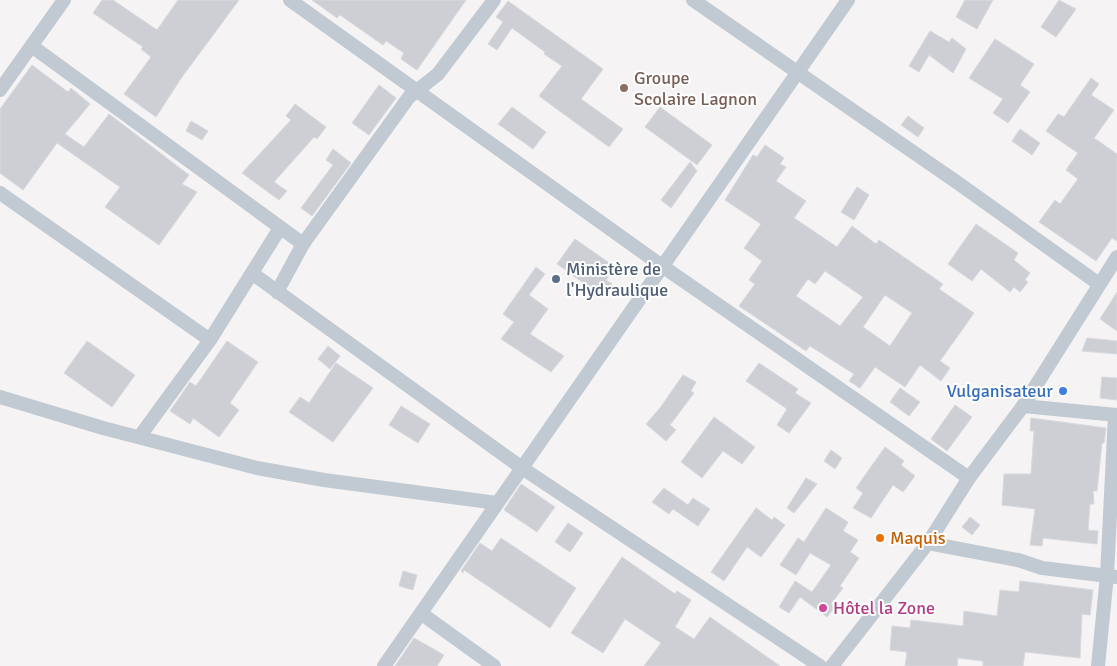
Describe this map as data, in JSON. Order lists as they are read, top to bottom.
{
  "places": [
    "Groupe Scolaire Lagnon",
    "Ministère de l'Hydraulique",
    "Vulganisateur",
    "Maquis",
    "Hôtel la Zone"
  ]
}
